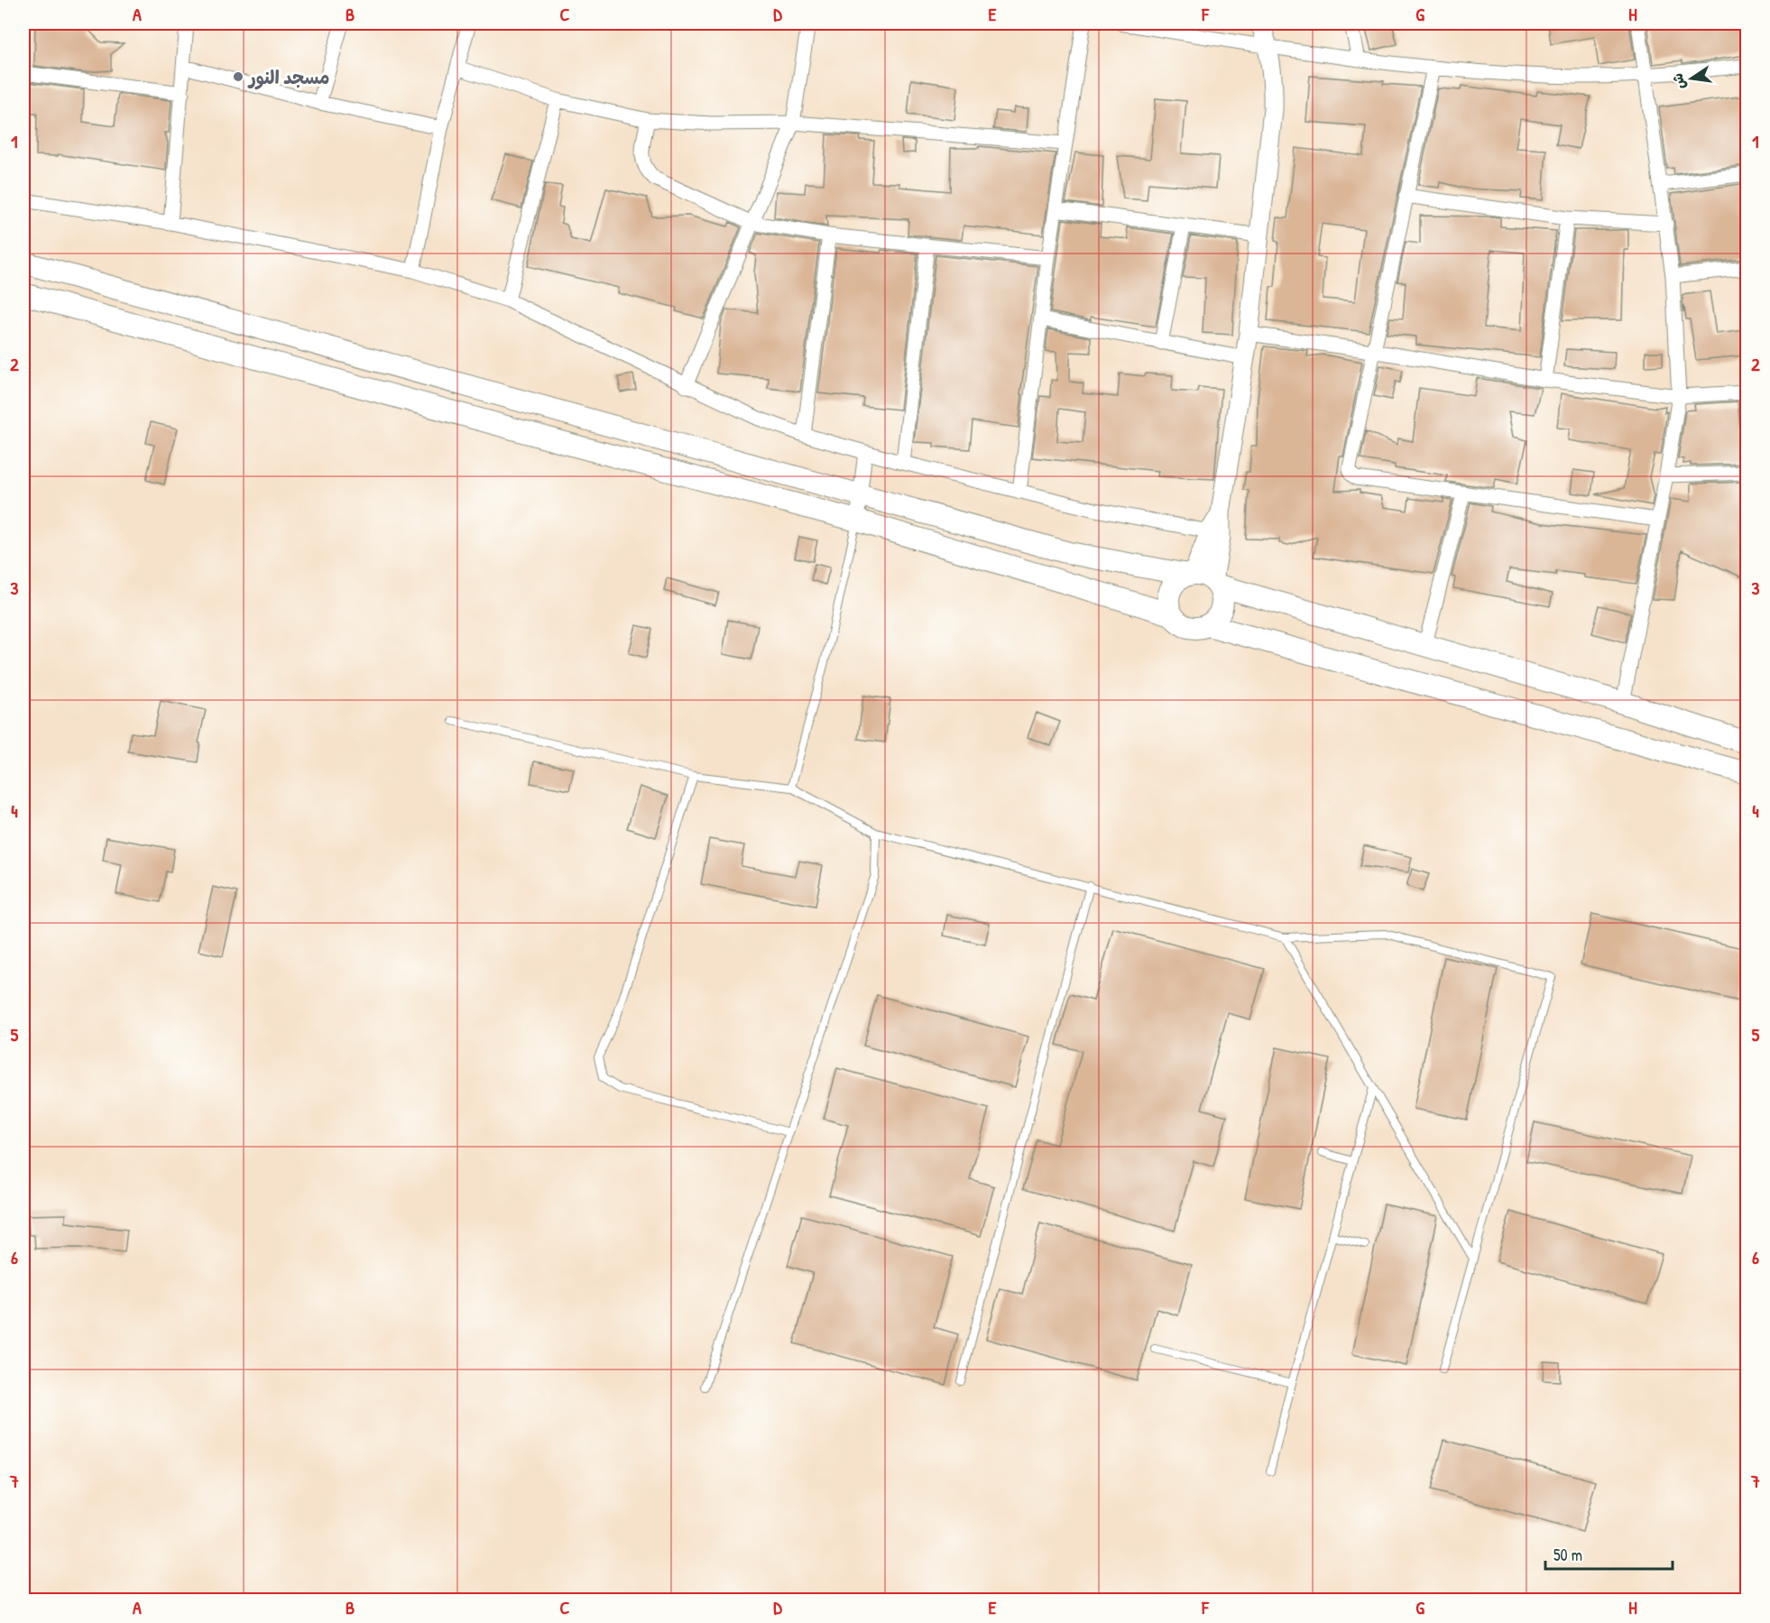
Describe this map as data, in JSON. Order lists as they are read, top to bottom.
{
  "places": ["مسجد النور"],
  "scale_bar": "50 m",
  "north": "left",
  "grid": {
    "columns": [
      "A",
      "B",
      "C",
      "D",
      "E",
      "F",
      "G",
      "H"
    ],
    "rows": [
      "1",
      "2",
      "3",
      "4",
      "5",
      "6",
      "7"
    ]
  }
}
